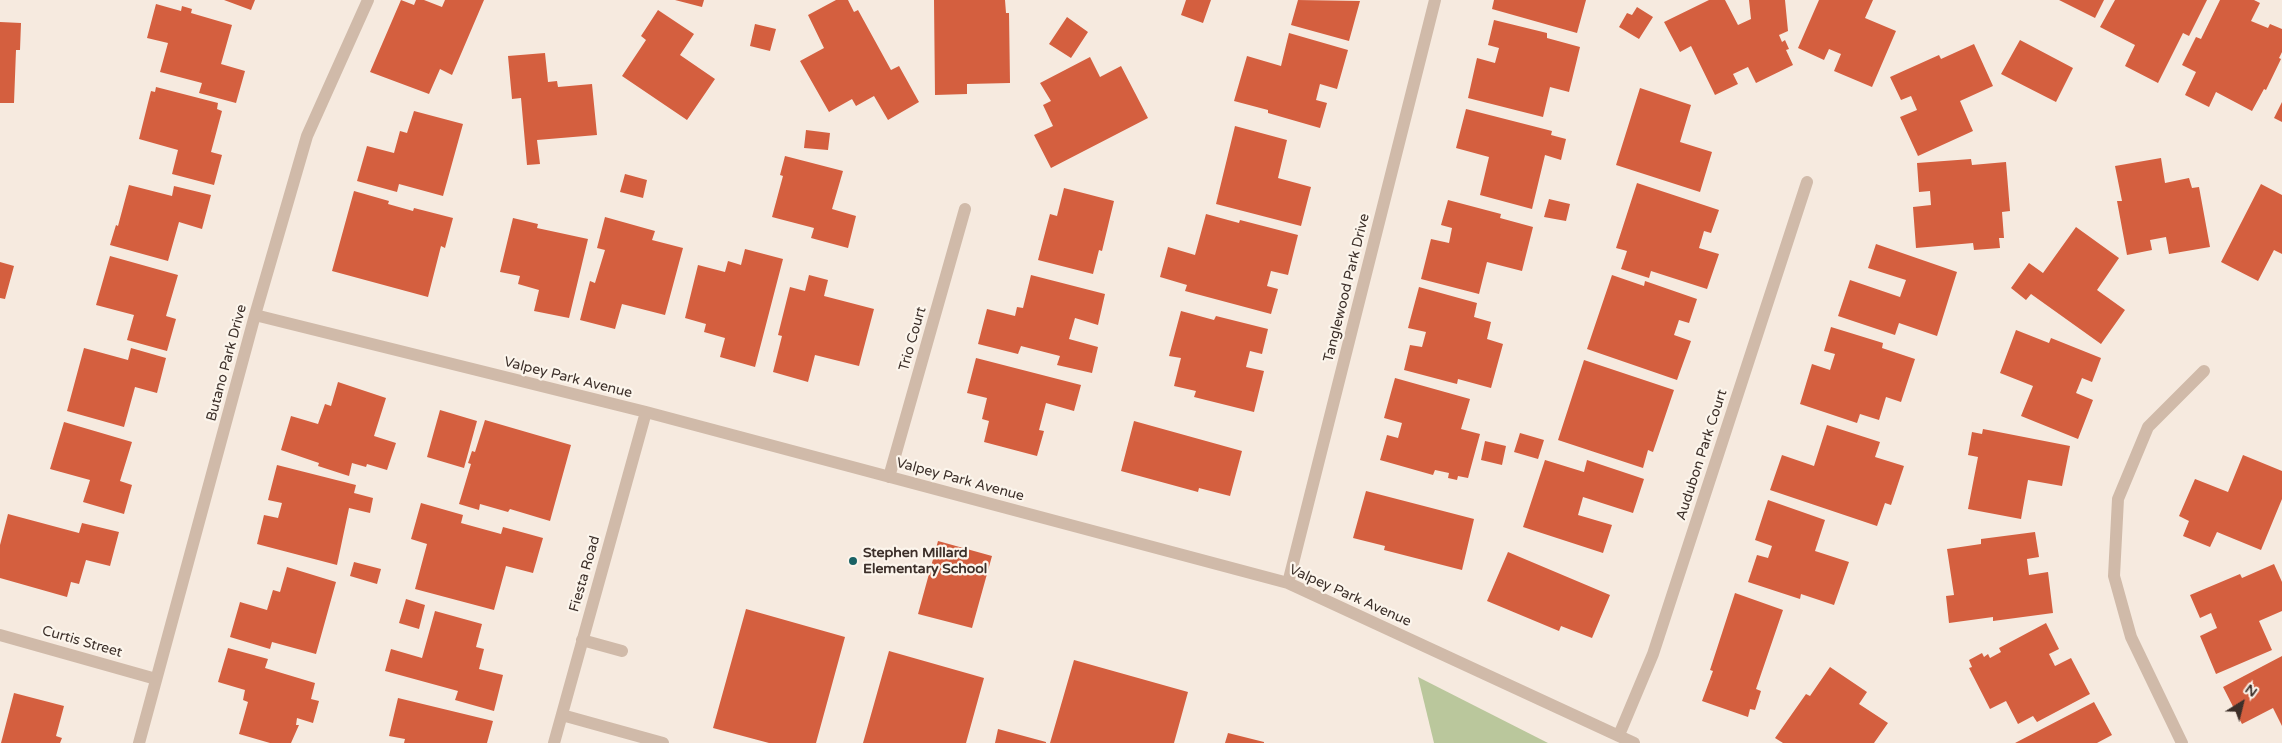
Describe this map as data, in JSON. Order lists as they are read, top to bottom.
{
  "streets": {
    "street": [
      "Tanglewood Park Drive",
      "Trio Court",
      "Butano Park Drive",
      "Valpey Park Avenue",
      "Audubon Park Court",
      "Fiesta Road",
      "Curtis Street"
    ]
  },
  "crossings": [
    ["Tanglewood Park Drive", "Valpey Park Avenue"],
    ["Trio Court", "Valpey Park Avenue"],
    ["Butano Park Drive", "Valpey Park Avenue"],
    ["Butano Park Drive", "Curtis Street"],
    ["Valpey Park Avenue", "Audubon Park Court"],
    ["Valpey Park Avenue", "Fiesta Road"]
  ],
  "places": ["Stephen Millard Elementary School"],
  "north": "top right"
}
